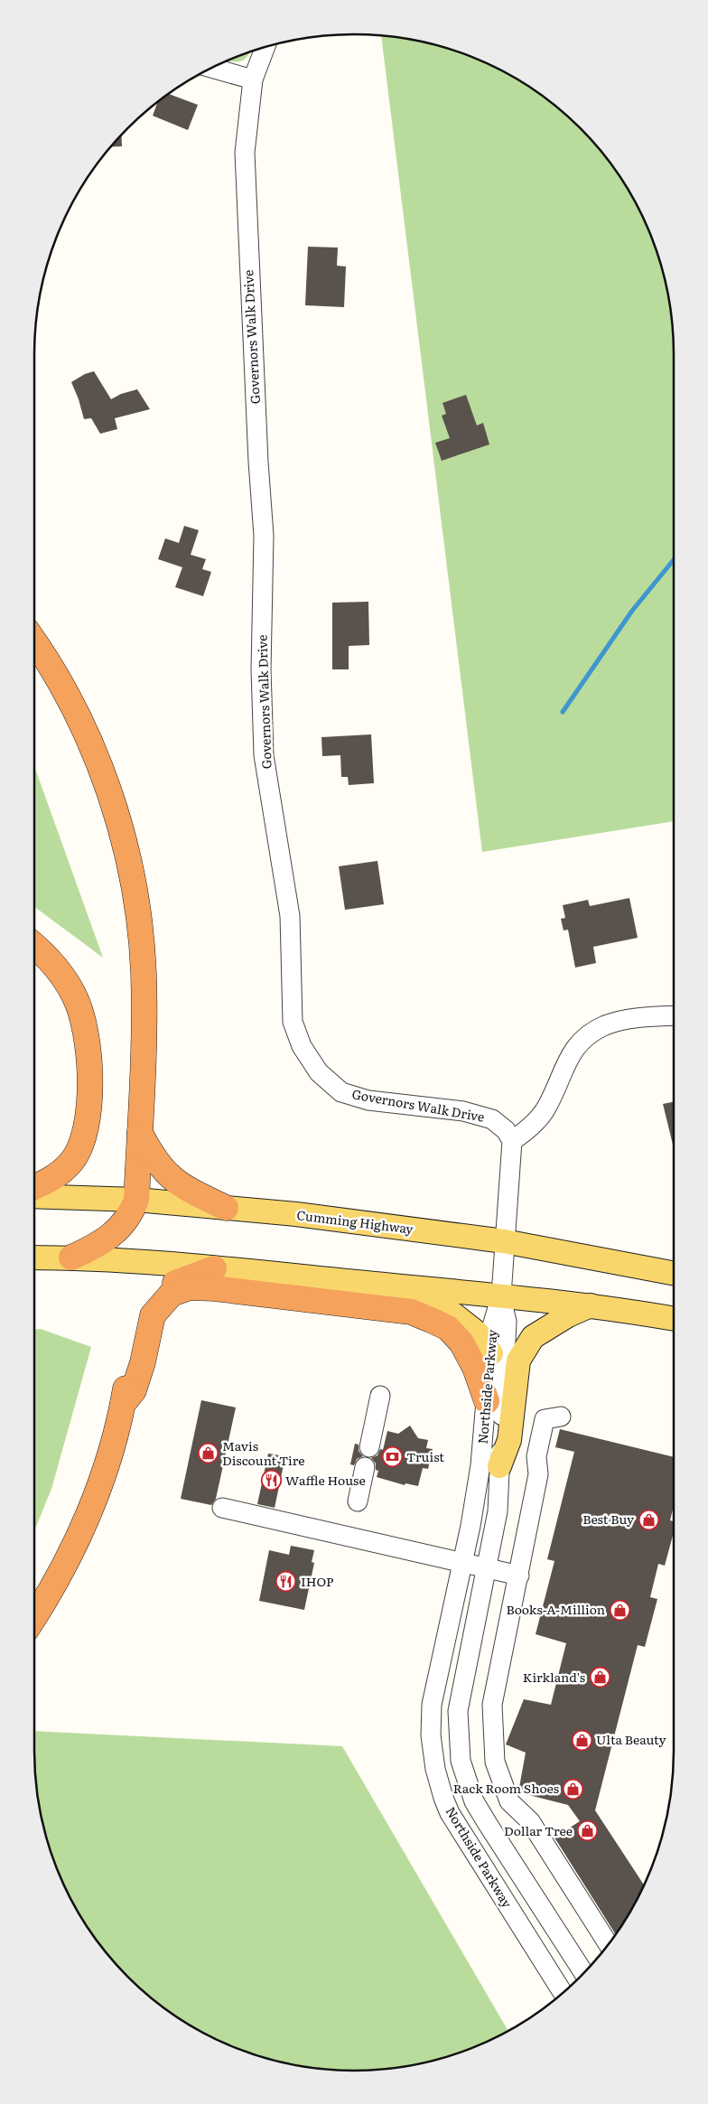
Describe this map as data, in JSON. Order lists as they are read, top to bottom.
{
  "streets": {
    "main road": ["Cumming Highway"],
    "street": ["Governors Walk Drive", "Northside Parkway"]
  },
  "places": {
    "shop": [
      "Mavis Discount Tire",
      "Best Buy",
      "Books-A-Million",
      "Kirkland's",
      "Ulta Beauty",
      "Rack Room Shoes",
      "Dollar Tree"
    ],
    "bank": ["Truist"],
    "restaurant": ["Waffle House", "IHOP"]
  }
}
